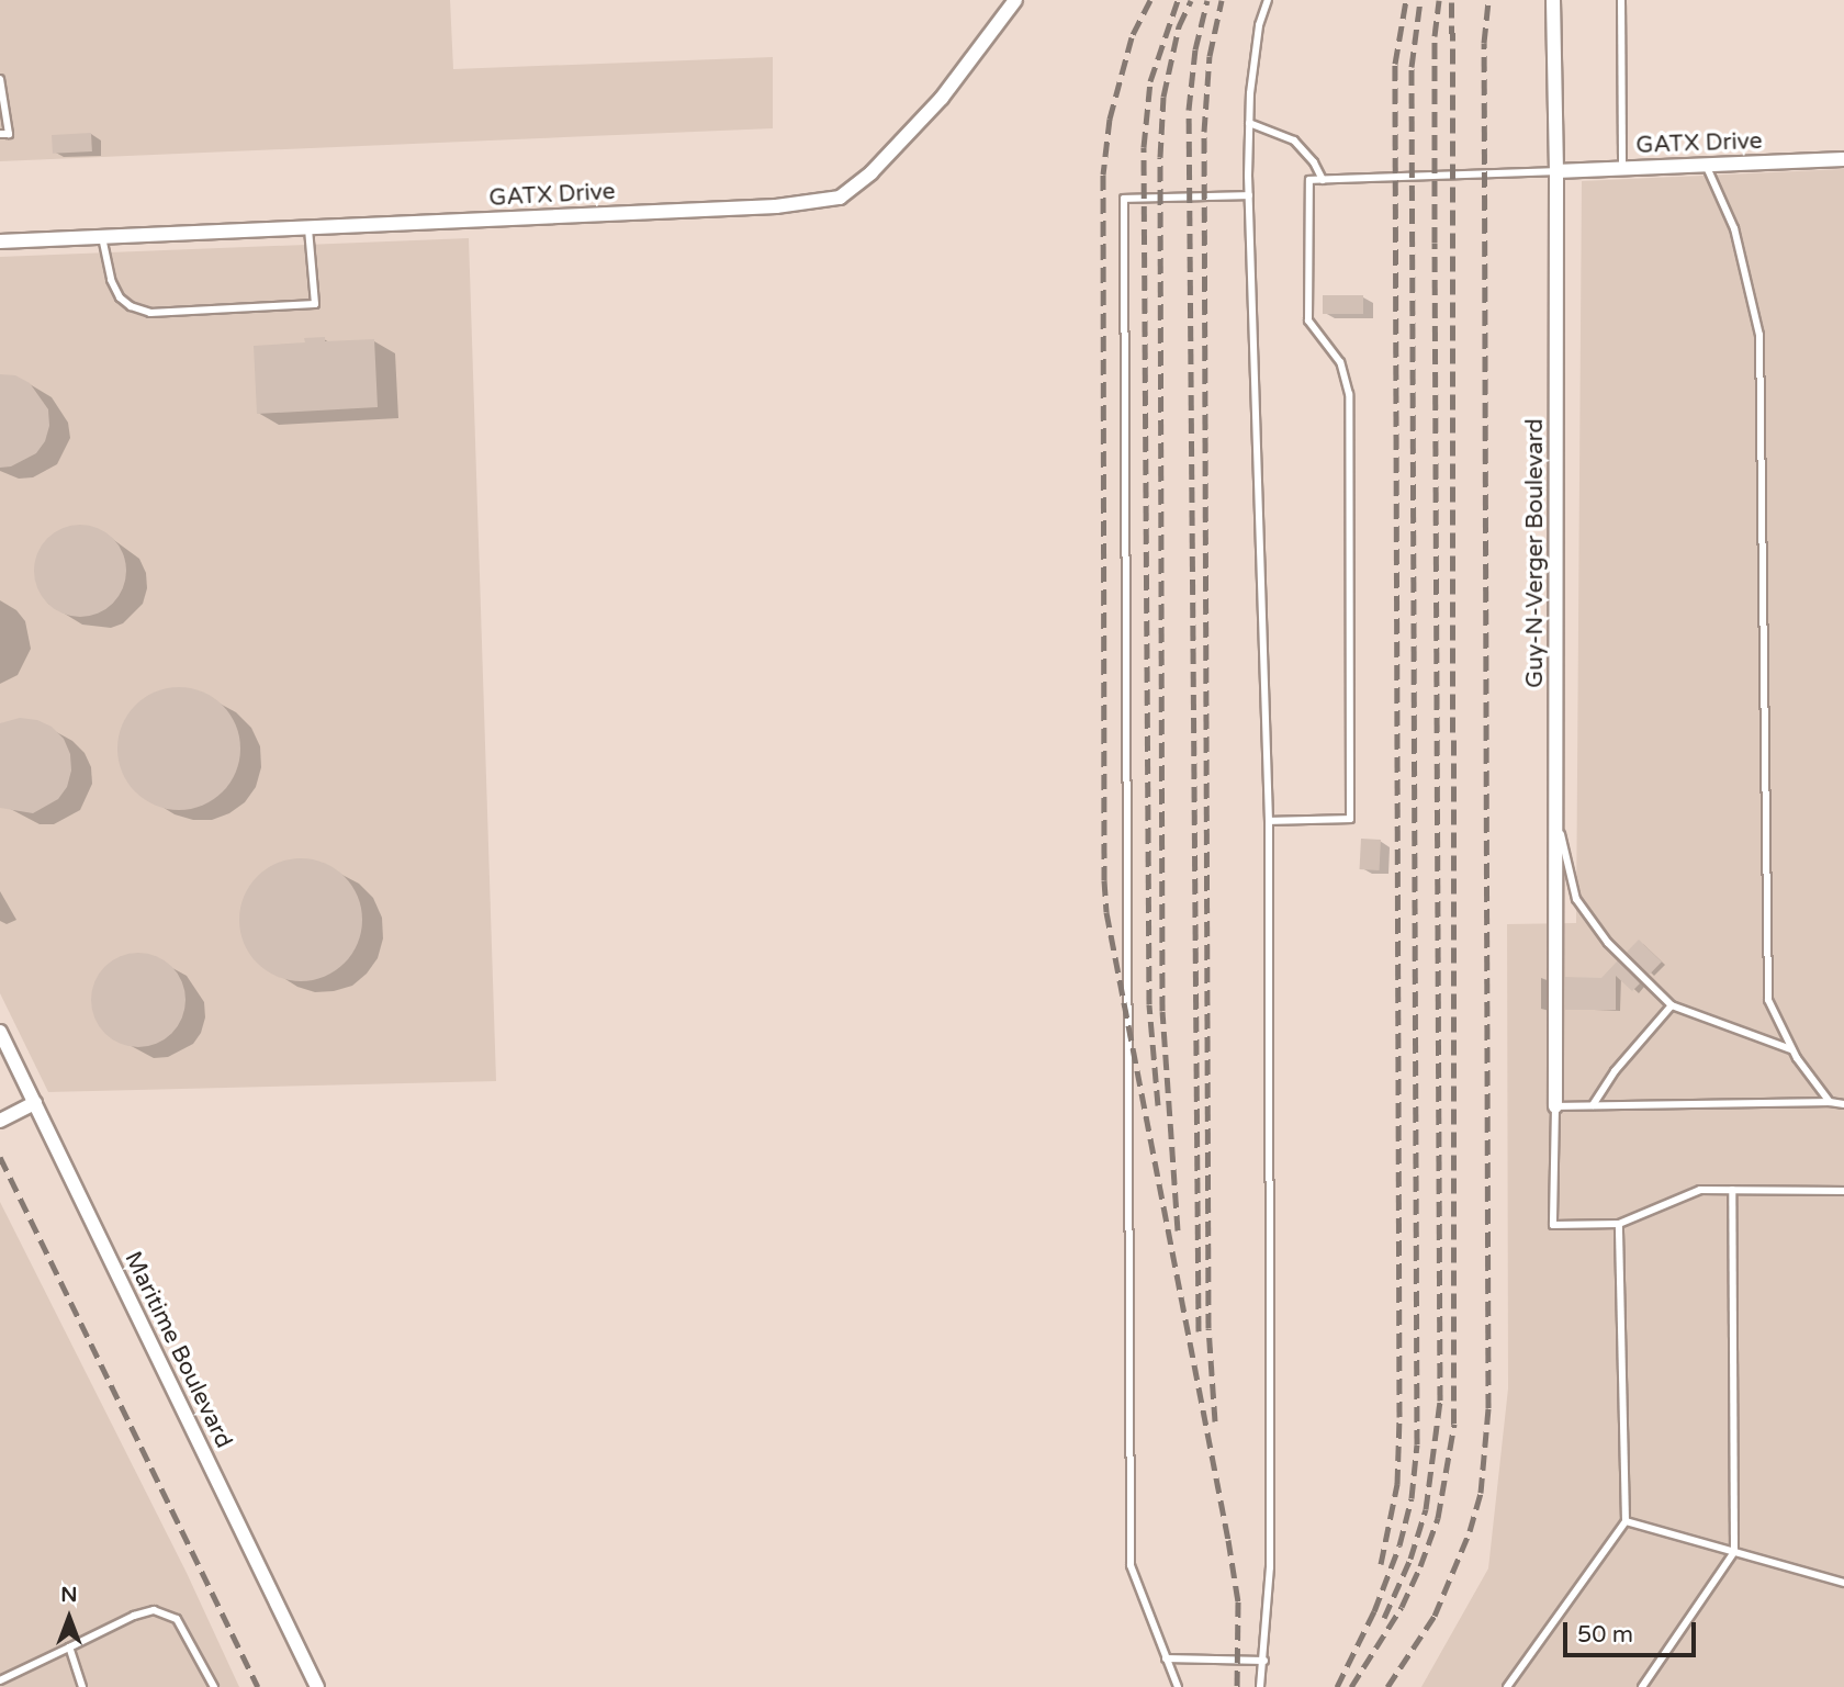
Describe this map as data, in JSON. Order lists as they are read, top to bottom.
{
  "streets": {
    "street": ["GATX Drive", "Guy-N-Verger Boulevard", "Maritime Boulevard"]
  },
  "crossings": [
    ["GATX Drive", "Guy-N-Verger Boulevard"]
  ],
  "scale_bar": "50 m",
  "north": "top"
}
